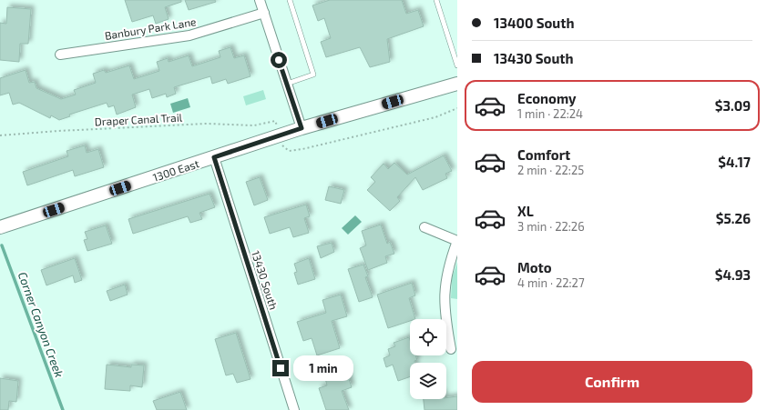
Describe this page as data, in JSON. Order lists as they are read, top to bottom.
{
  "streets": {
    "main road": ["1300 East"],
    "street": ["Banbury Park Lane", "13430 South"],
    "path": ["Draper Canal Trail"]
  },
  "crossings": [
    ["1300 East", "13430 South"]
  ],
  "water": ["Corner Canyon Creek"],
  "page": {
    "banner": ["13400 South", "13430 South"],
    "list": [
      {
        "name": "Economy",
        "note": "1 min · 22:24",
        "value": "$3.09"
      },
      {
        "name": "Comfort",
        "note": "2 min · 22:25",
        "value": "$4.17"
      },
      {
        "name": "XL",
        "note": "3 min · 22:26",
        "value": "$5.26"
      },
      {
        "name": "Moto",
        "note": "4 min · 22:27",
        "value": "$4.93"
      }
    ],
    "buttons": "Confirm",
    "bubble": "1 min"
  }
}
